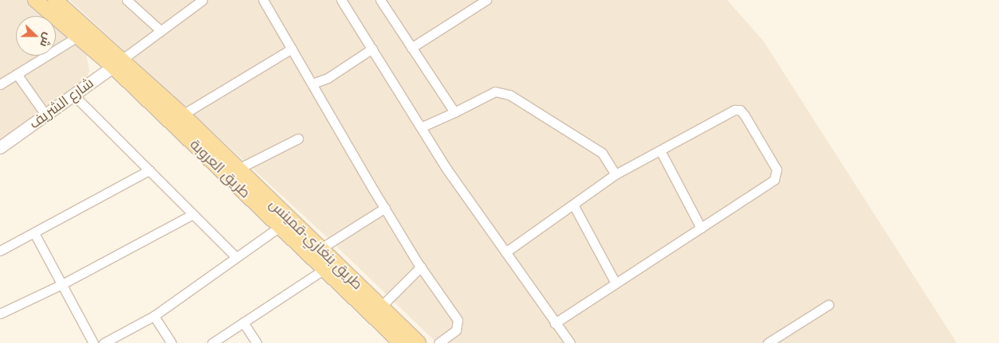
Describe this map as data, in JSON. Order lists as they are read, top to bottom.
{
  "streets": {
    "main road": ["شارع الشريف", "طريق العروبة", "طريق بنغازي-قمينس"]
  },
  "crossings": [
    ["شارع الشريف", "طريق العروبة"],
    ["شارع الشريف", "طريق بنغازي-قمينس"],
    ["طريق العروبة", "طريق بنغازي-قمينس"]
  ],
  "north": "right"
}
